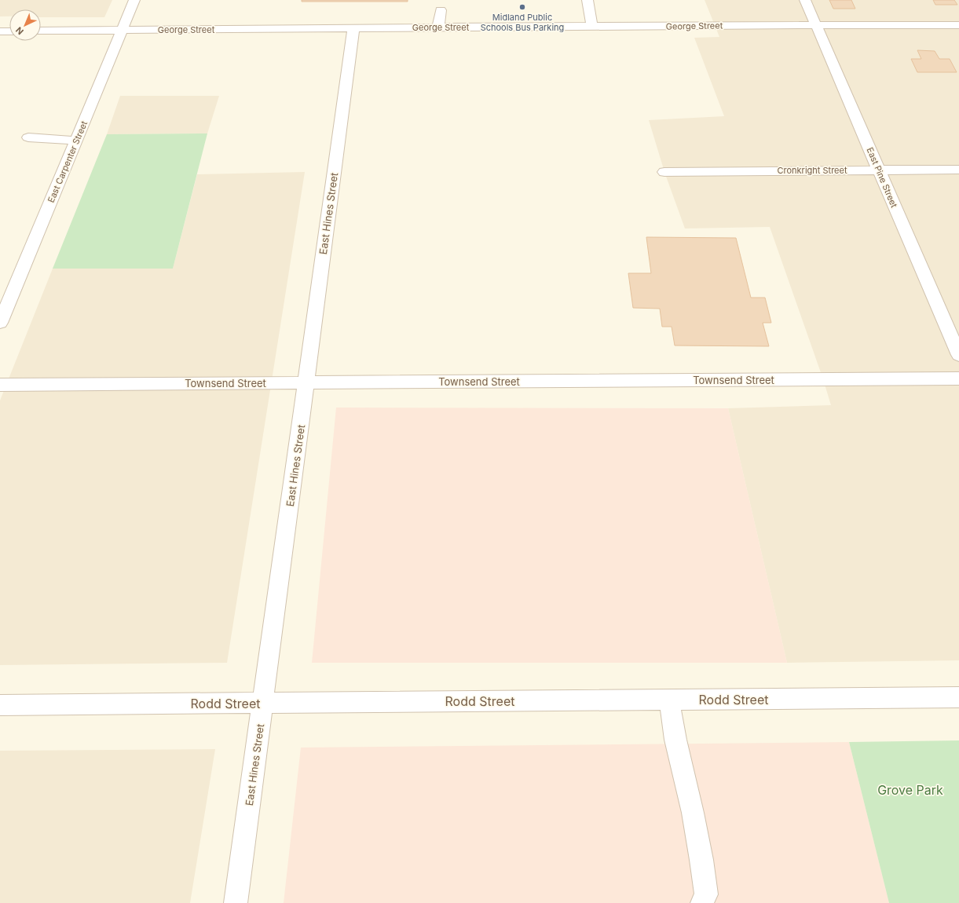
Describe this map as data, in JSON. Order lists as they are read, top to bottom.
{
  "streets": {
    "street": [
      "George Street",
      "East Carpenter Street",
      "Cronkright Street",
      "East Pine Street",
      "East Hines Street",
      "Townsend Street",
      "Rodd Street"
    ]
  },
  "crossings": [
    ["George Street", "East Carpenter Street"],
    ["George Street", "East Pine Street"],
    ["George Street", "East Hines Street"],
    ["Cronkright Street", "East Pine Street"],
    ["East Hines Street", "Townsend Street"],
    ["East Hines Street", "Rodd Street"]
  ],
  "parks": ["Grove Park"],
  "places": ["Midland Public Schools Bus Parking"],
  "north": "bottom left"
}
